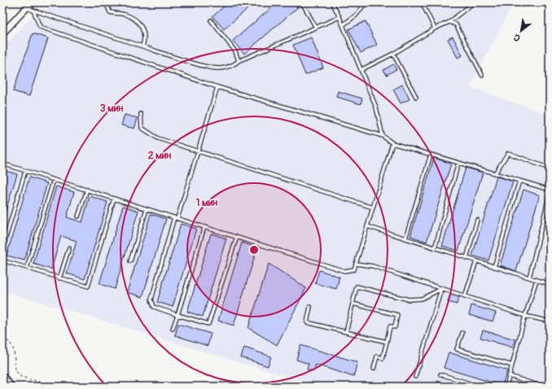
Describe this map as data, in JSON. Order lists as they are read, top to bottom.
{
  "north": "bottom left",
  "rings": ["3 мин", "2 мин", "1 мин"]
}
